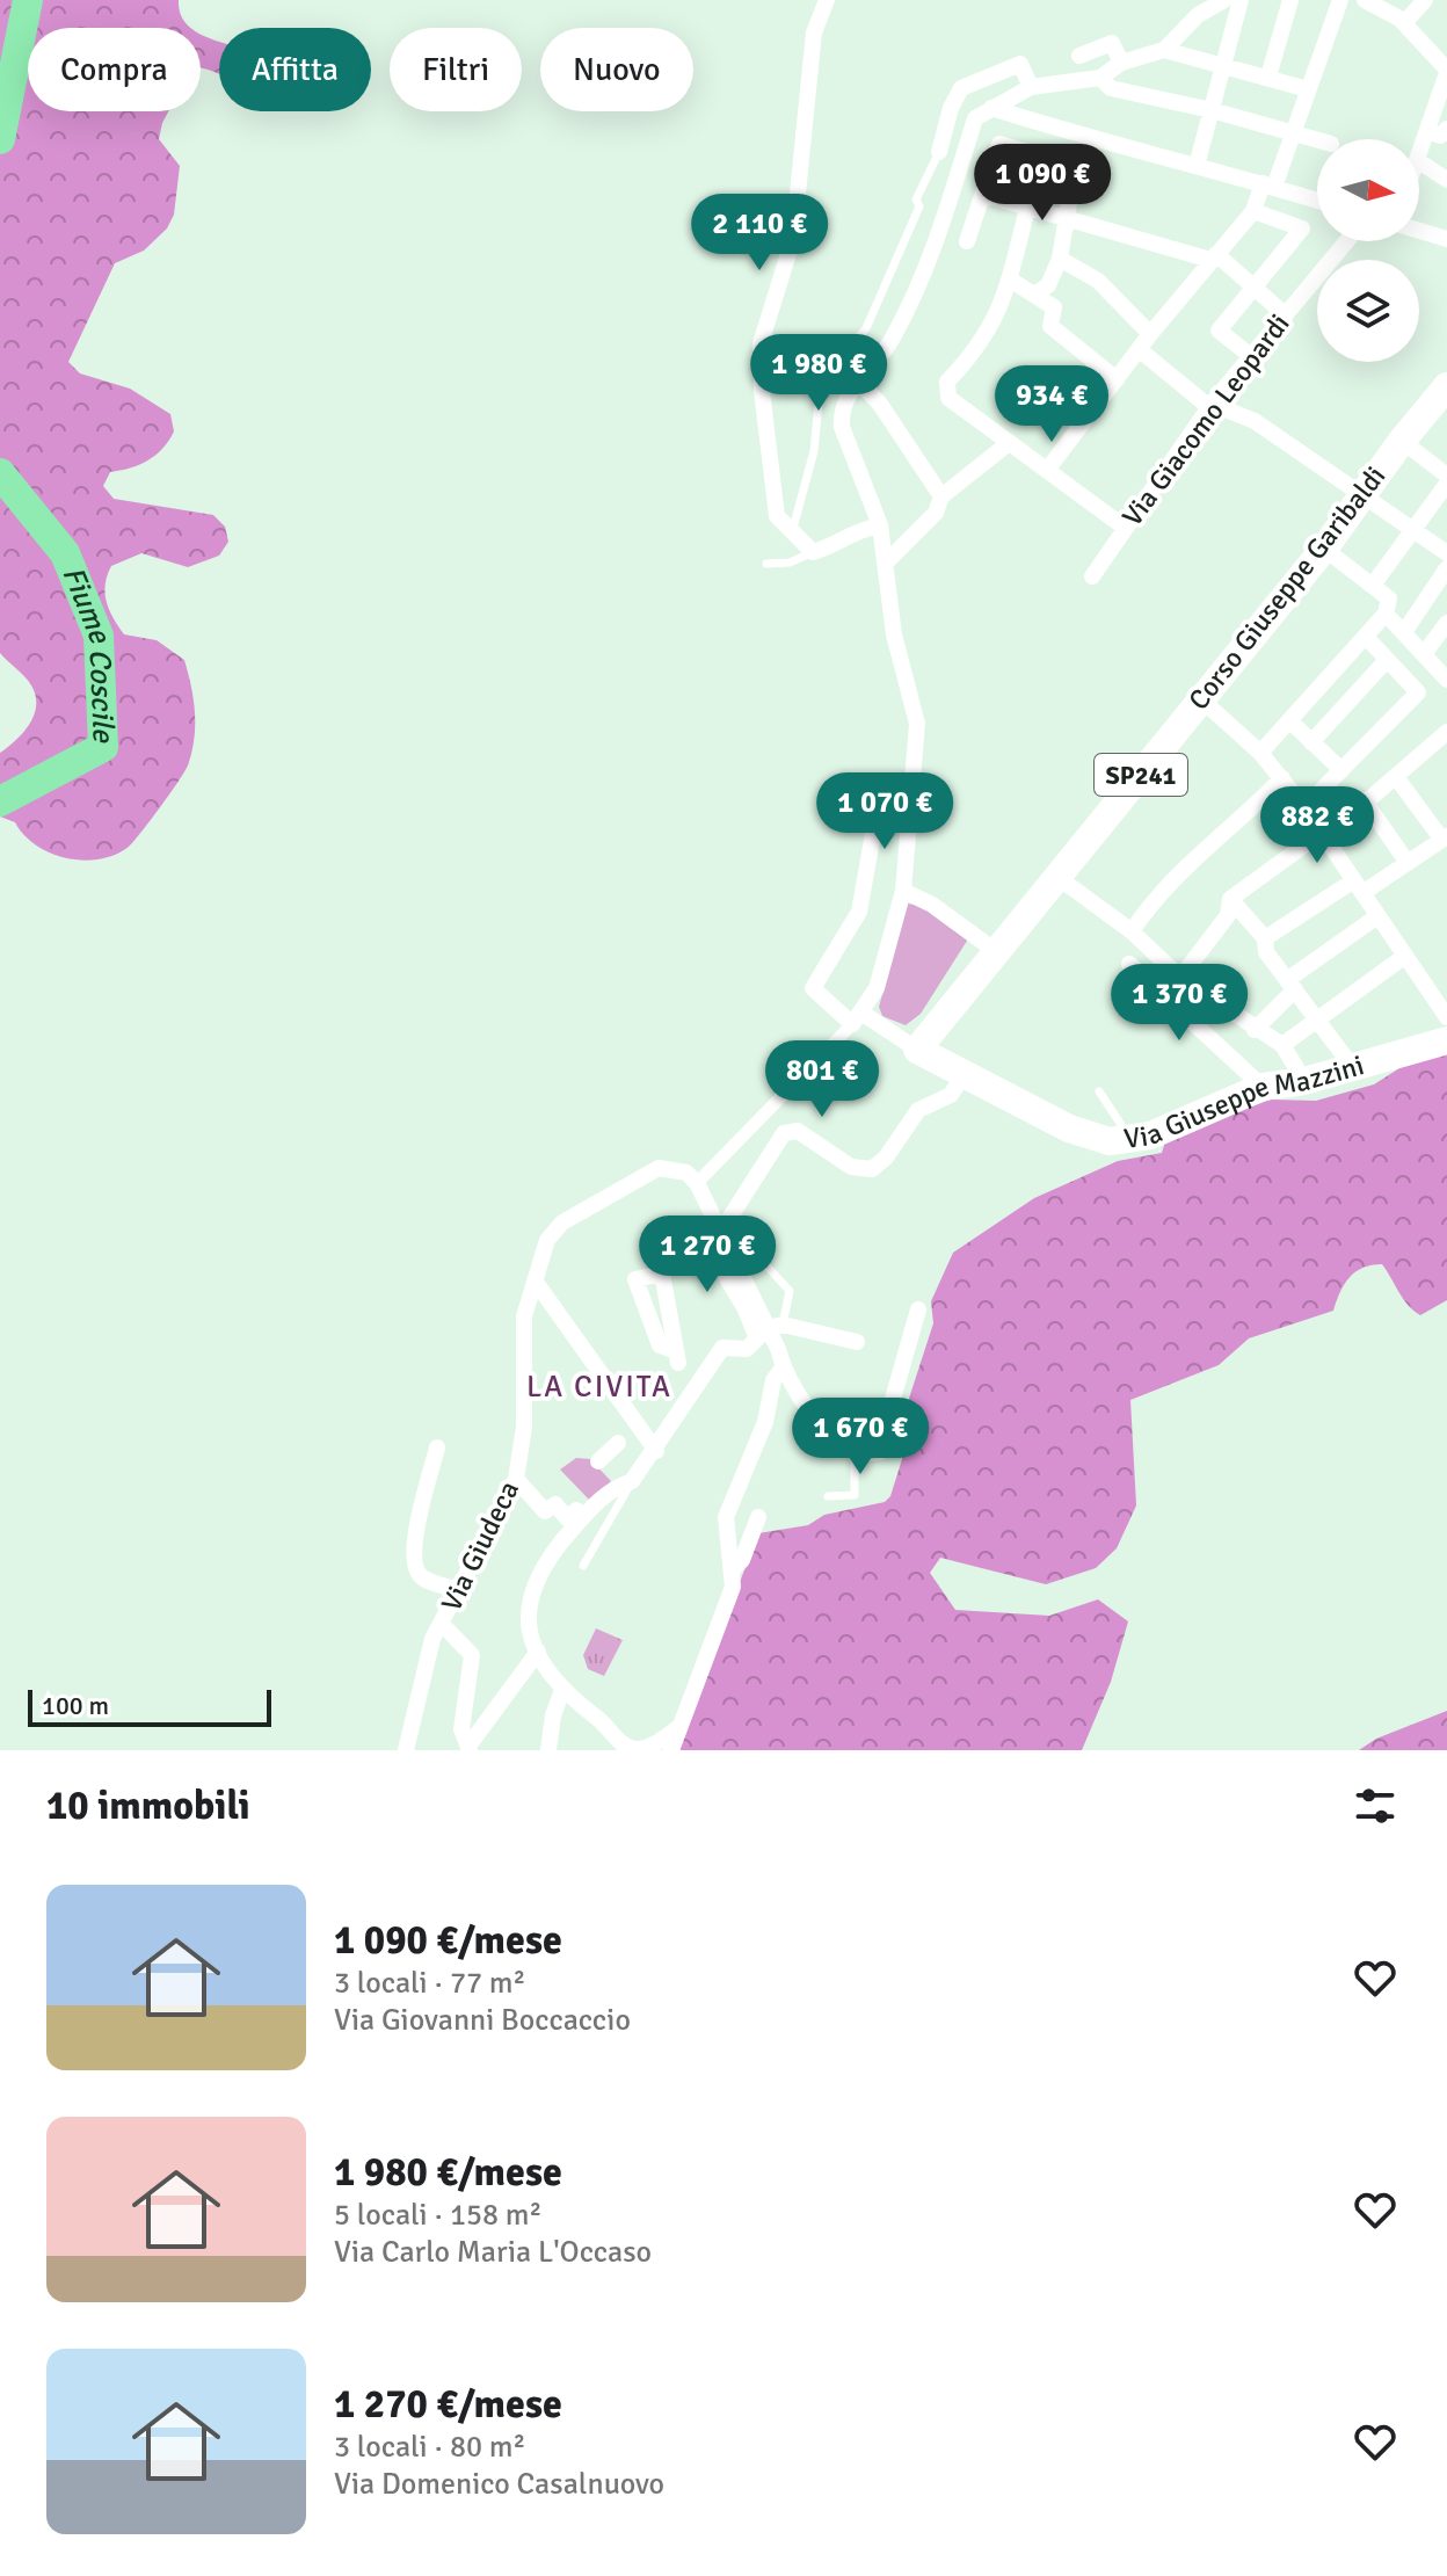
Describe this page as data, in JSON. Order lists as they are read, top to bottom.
{
  "streets": {
    "main road": ["Corso Giuseppe Garibaldi", "SP241", "Via Giuseppe Mazzini"],
    "street": ["Via Giacomo Leopardi", "Via Giudeca"]
  },
  "crossings": [
    ["Corso Giuseppe Garibaldi", "Via Giuseppe Mazzini"]
  ],
  "districts": ["LA CIVITA"],
  "water": ["Fiume Coscile"],
  "scale_bar": "100 m",
  "north": "right",
  "page": {
    "chip": [
      "Compra",
      "Affitta",
      "Filtri",
      "Nuovo"
    ],
    "price": [
      "1 090 €",
      "2 110 €",
      "1 980 €",
      "934 €",
      "1 070 €",
      "882 €",
      "1 370 €",
      "801 €",
      "1 270 €",
      "1 670 €"
    ],
    "scale": "100 m",
    "heading": "10 immobili",
    "list": [
      {
        "name": "1 090 €/mese",
        "note": "3 locali · 77 m² · Via Giovanni Boccaccio"
      },
      {
        "name": "1 980 €/mese",
        "note": "5 locali · 158 m² · Via Carlo Maria L'Occaso"
      },
      {
        "name": "1 270 €/mese",
        "note": "3 locali · 80 m² · Via Domenico Casalnuovo"
      }
    ]
  }
}
